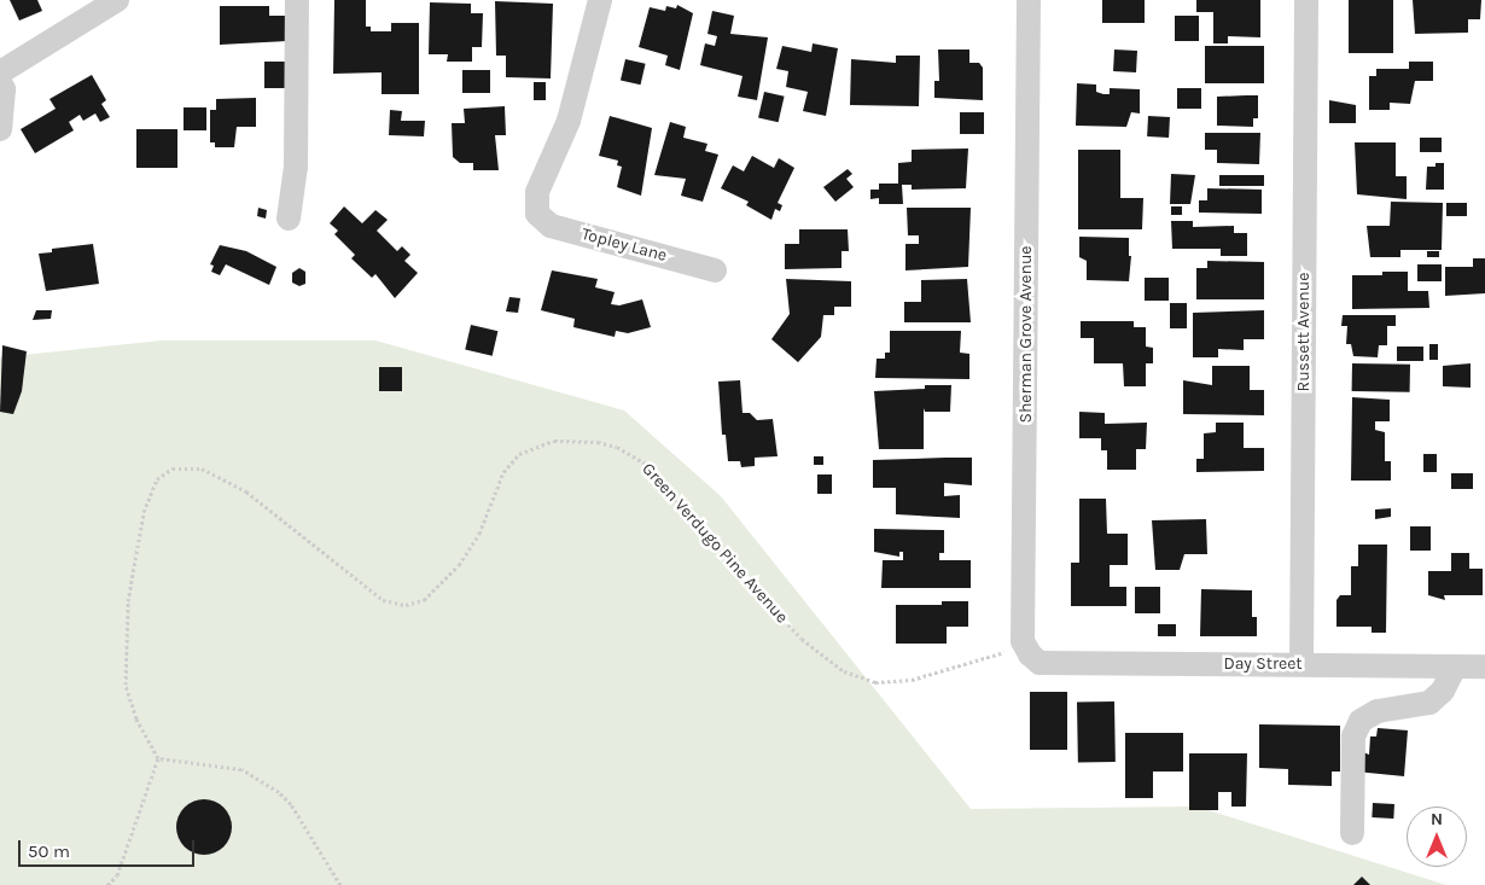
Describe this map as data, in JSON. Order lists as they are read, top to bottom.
{
  "streets": {
    "street": [
      "Topley Lane",
      "Russett Avenue",
      "Sherman Grove Avenue",
      "Day Street"
    ],
    "path": ["Green Verdugo Pine Avenue"]
  },
  "crossings": [
    ["Russett Avenue", "Day Street"],
    ["Sherman Grove Avenue", "Day Street"]
  ],
  "scale_bar": "50 m",
  "north": "top"
}
